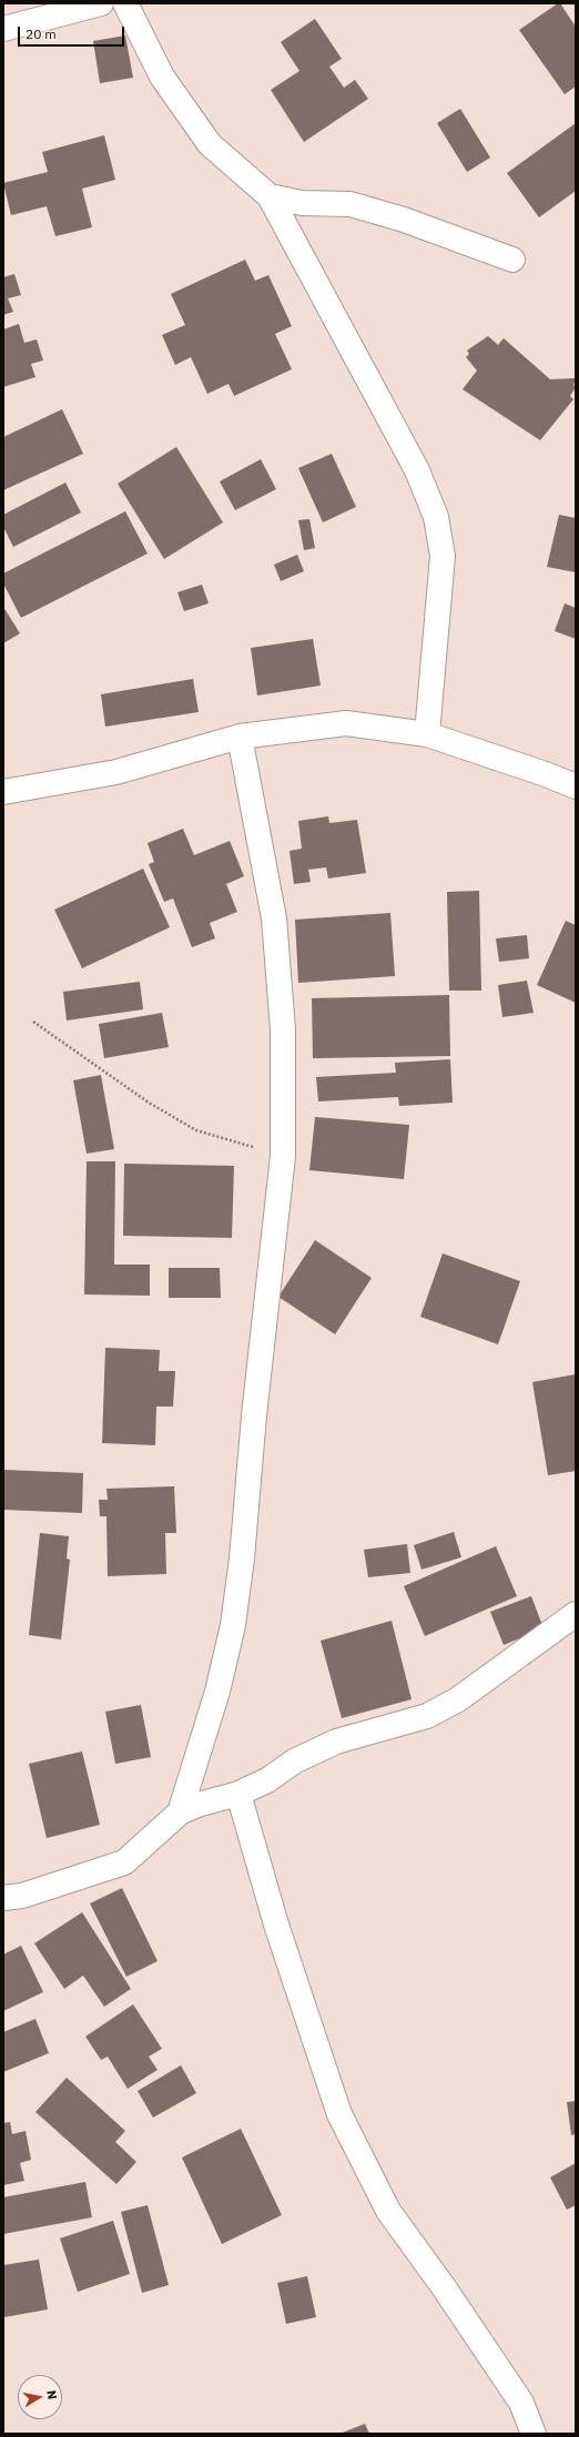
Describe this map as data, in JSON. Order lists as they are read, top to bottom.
{
  "scale_bar": "20 m",
  "north": "right"
}
